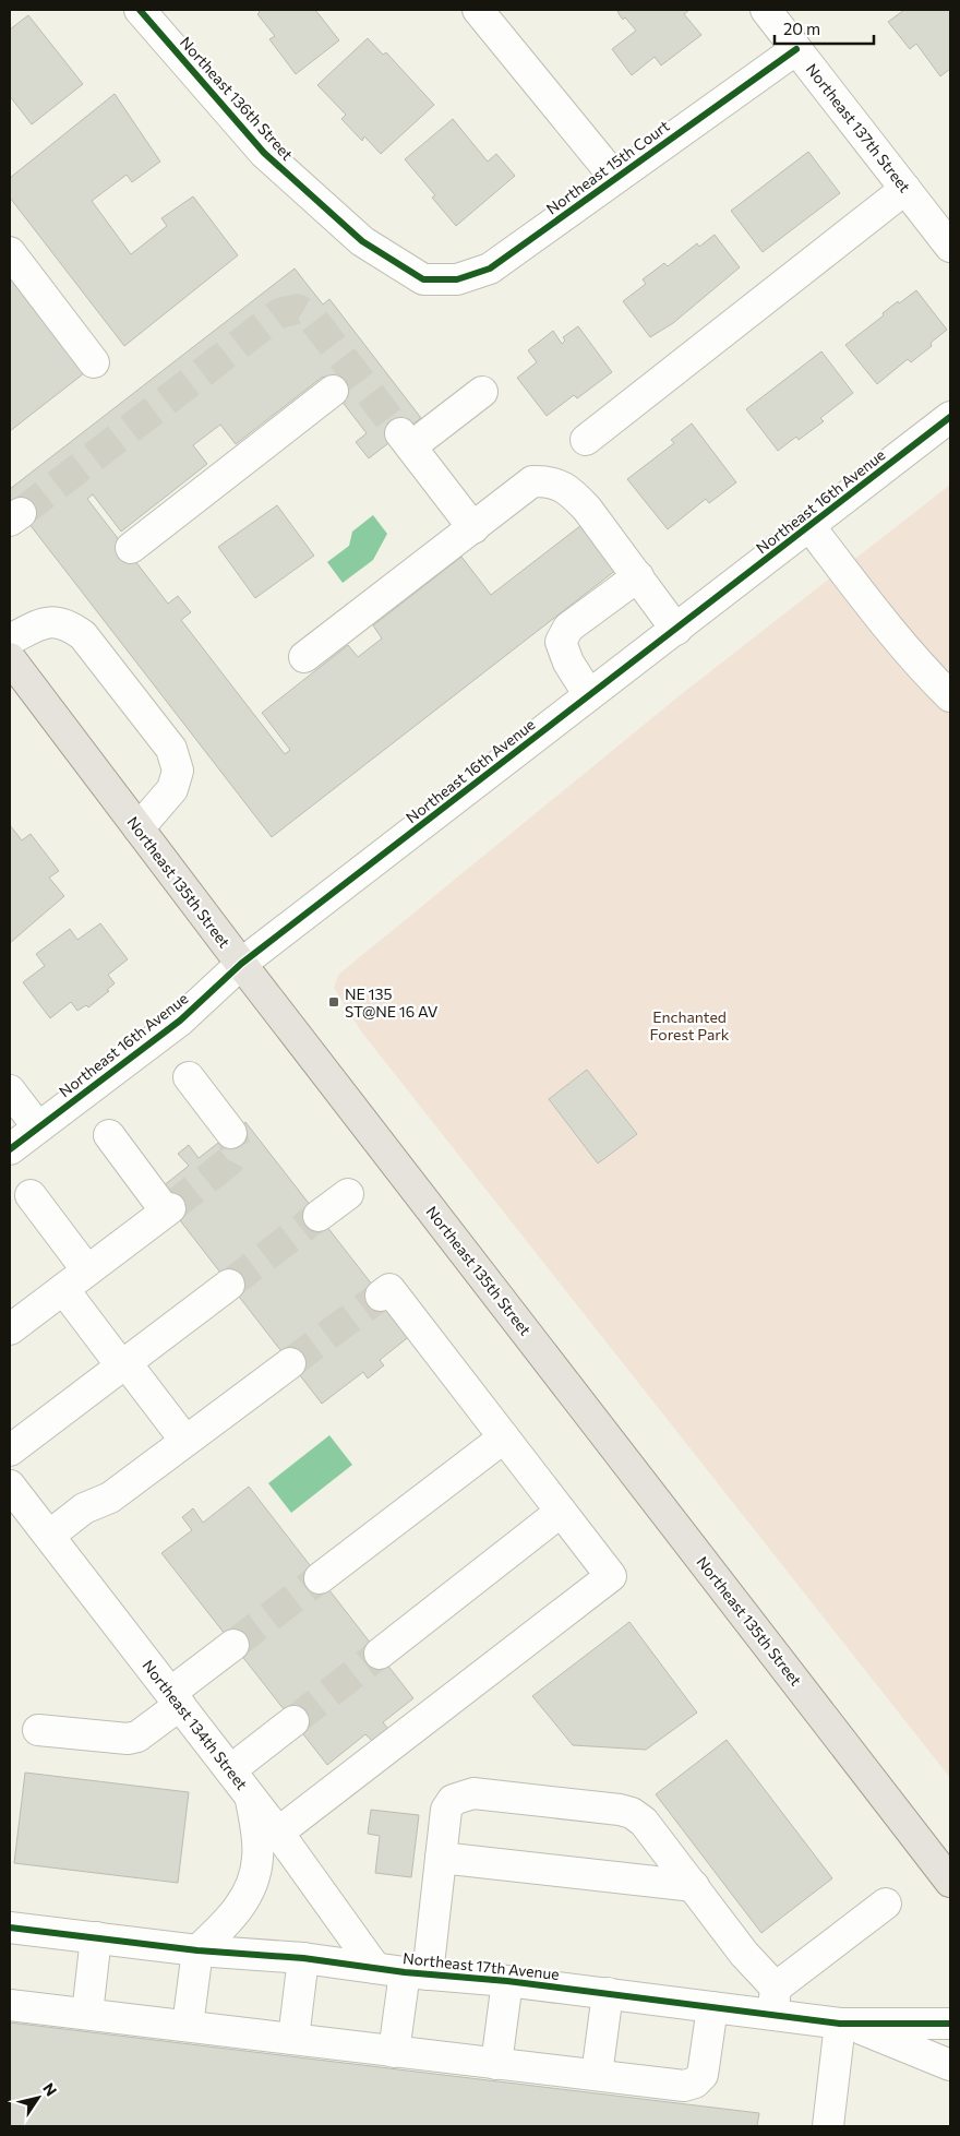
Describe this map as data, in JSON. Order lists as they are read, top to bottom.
{
  "streets": {
    "main road": ["Northeast 135th Street"],
    "street": [
      "Northeast 136th Street",
      "Northeast 137th Street",
      "Northeast 15th Court",
      "Northeast 16th Avenue",
      "Northeast 134th Street",
      "Northeast 17th Avenue"
    ]
  },
  "crossings": [
    ["Northeast 136th Street", "Northeast 15th Court"],
    ["Northeast 137th Street", "Northeast 15th Court"],
    ["Northeast 16th Avenue", "Northeast 135th Street"],
    ["Northeast 134th Street", "Northeast 17th Avenue"]
  ],
  "parks": ["Enchanted Forest Park"],
  "places": {
    "transit": ["NE 135 ST@NE 16 AV"]
  },
  "scale_bar": "20 m",
  "north": "top right"
}
